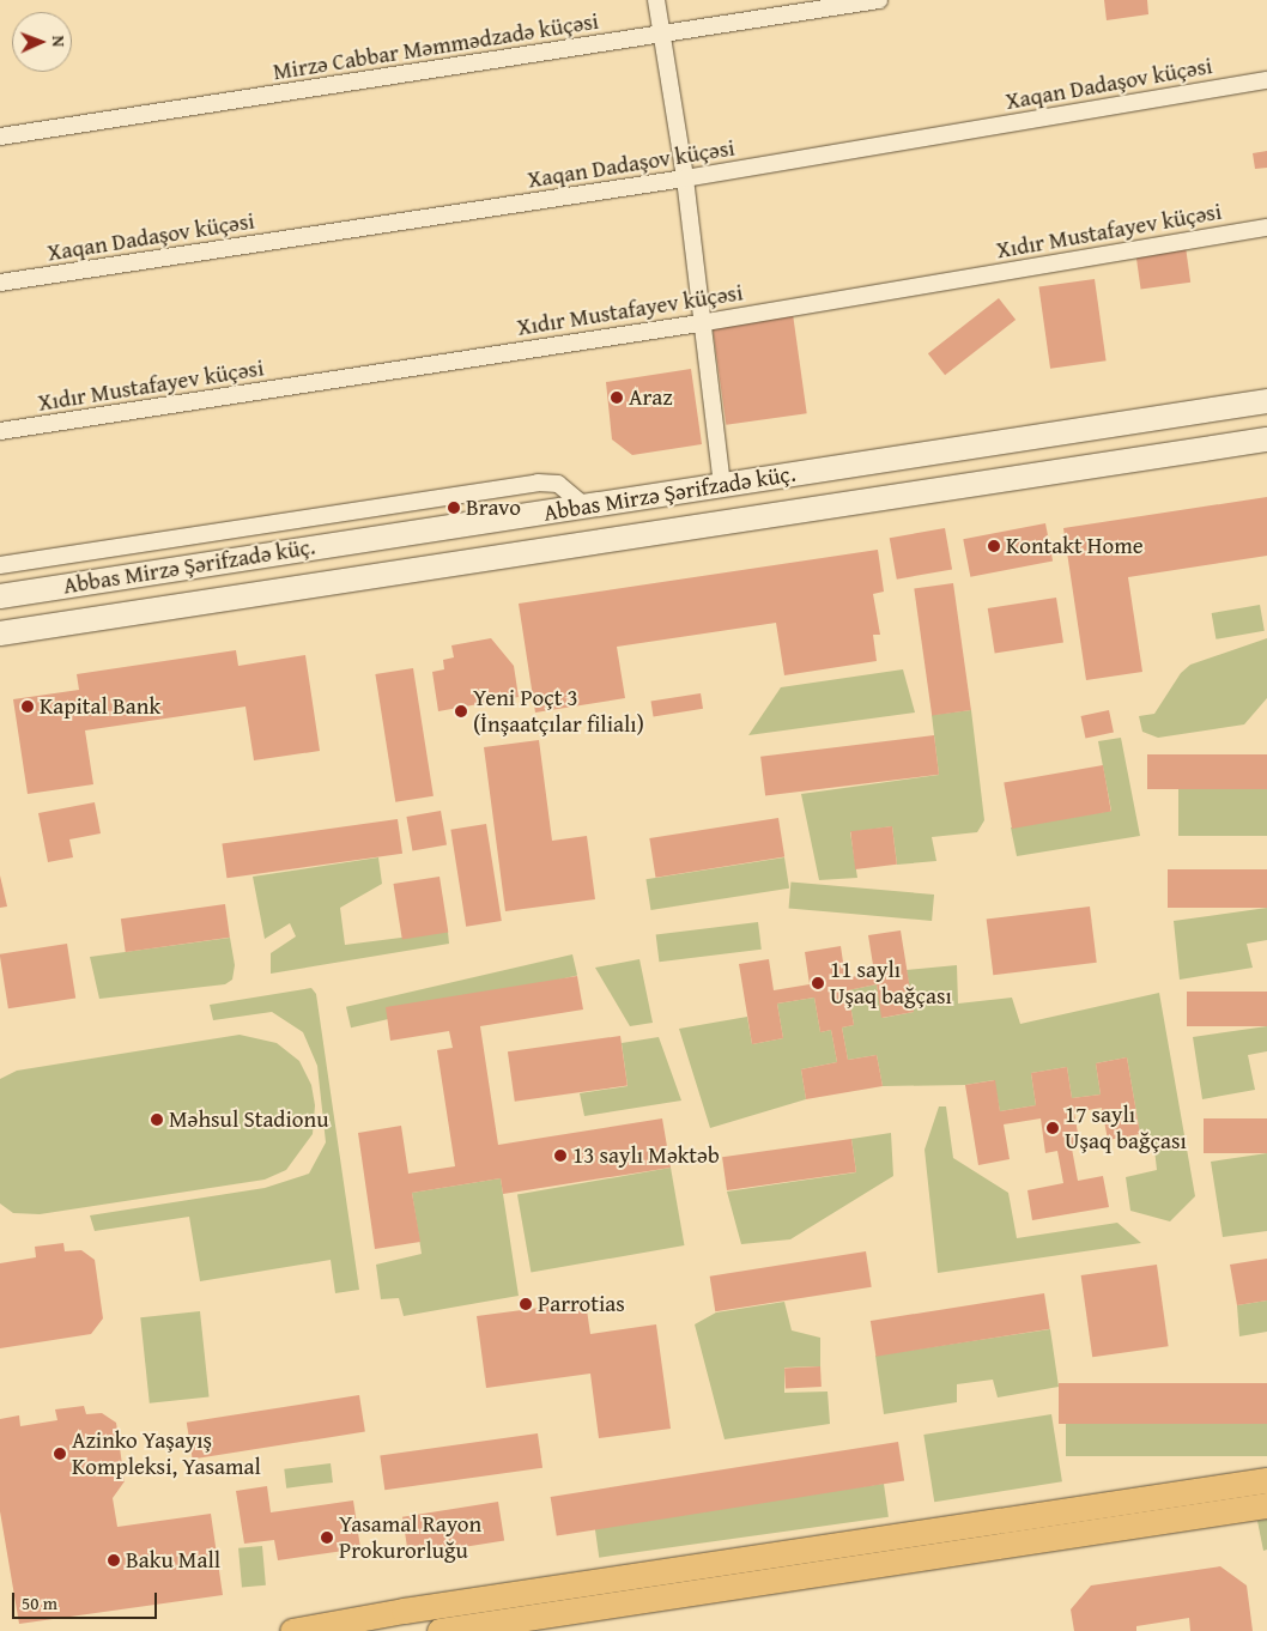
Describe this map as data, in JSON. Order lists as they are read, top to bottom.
{
  "streets": {
    "main road": ["Abbas Mirzə Şərifzadə küç."],
    "street": ["Mirzə Cabbar Məmmədzadə küçəsi", "Xaqan Dadaşov küçəsi", "Xıdır Mustafayev küçəsi"]
  },
  "places": [
    "Araz",
    "Bravo",
    "Kontakt Home",
    "Kapital Bank",
    "Yeni Poçt 3 (İnşaatçılar filialı)",
    "11 saylı Uşaq bağçası",
    "Məhsul Stadionu",
    "17 saylı Uşaq bağçası",
    "13 saylı Məktəb",
    "Parrotias",
    "Azinko Yaşayış Kompleksi, Yasamal",
    "Yasamal Rayon Prokurorluğu",
    "Baku Mall"
  ],
  "scale_bar": "50 m",
  "north": "right"
}
